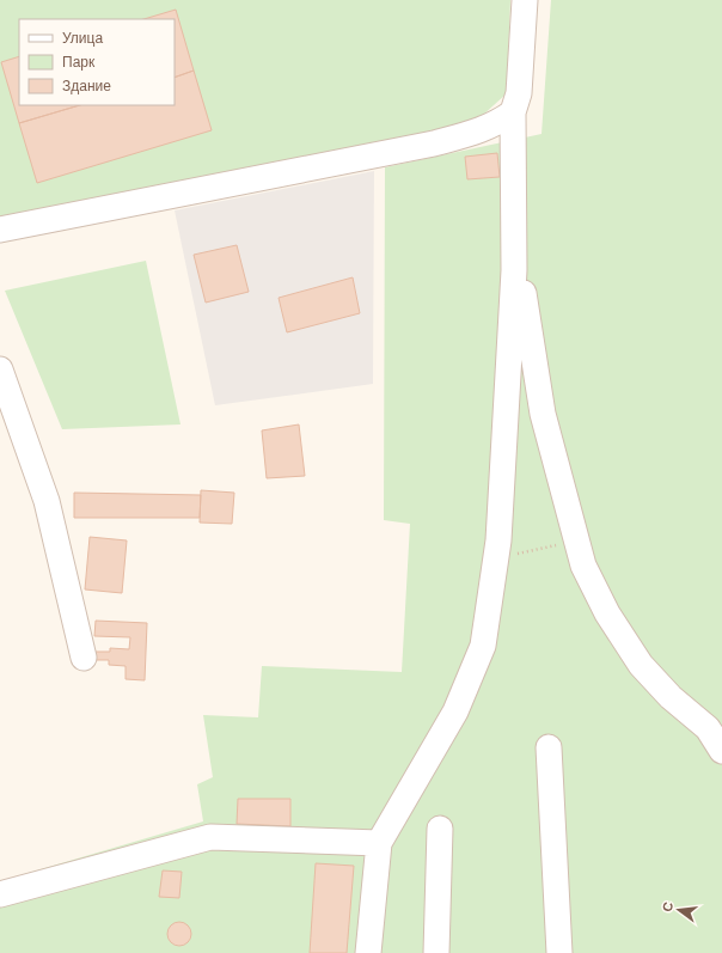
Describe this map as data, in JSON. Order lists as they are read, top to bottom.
{
  "legend": ["Улица", "Парк", "Здание"],
  "north": "left"
}
